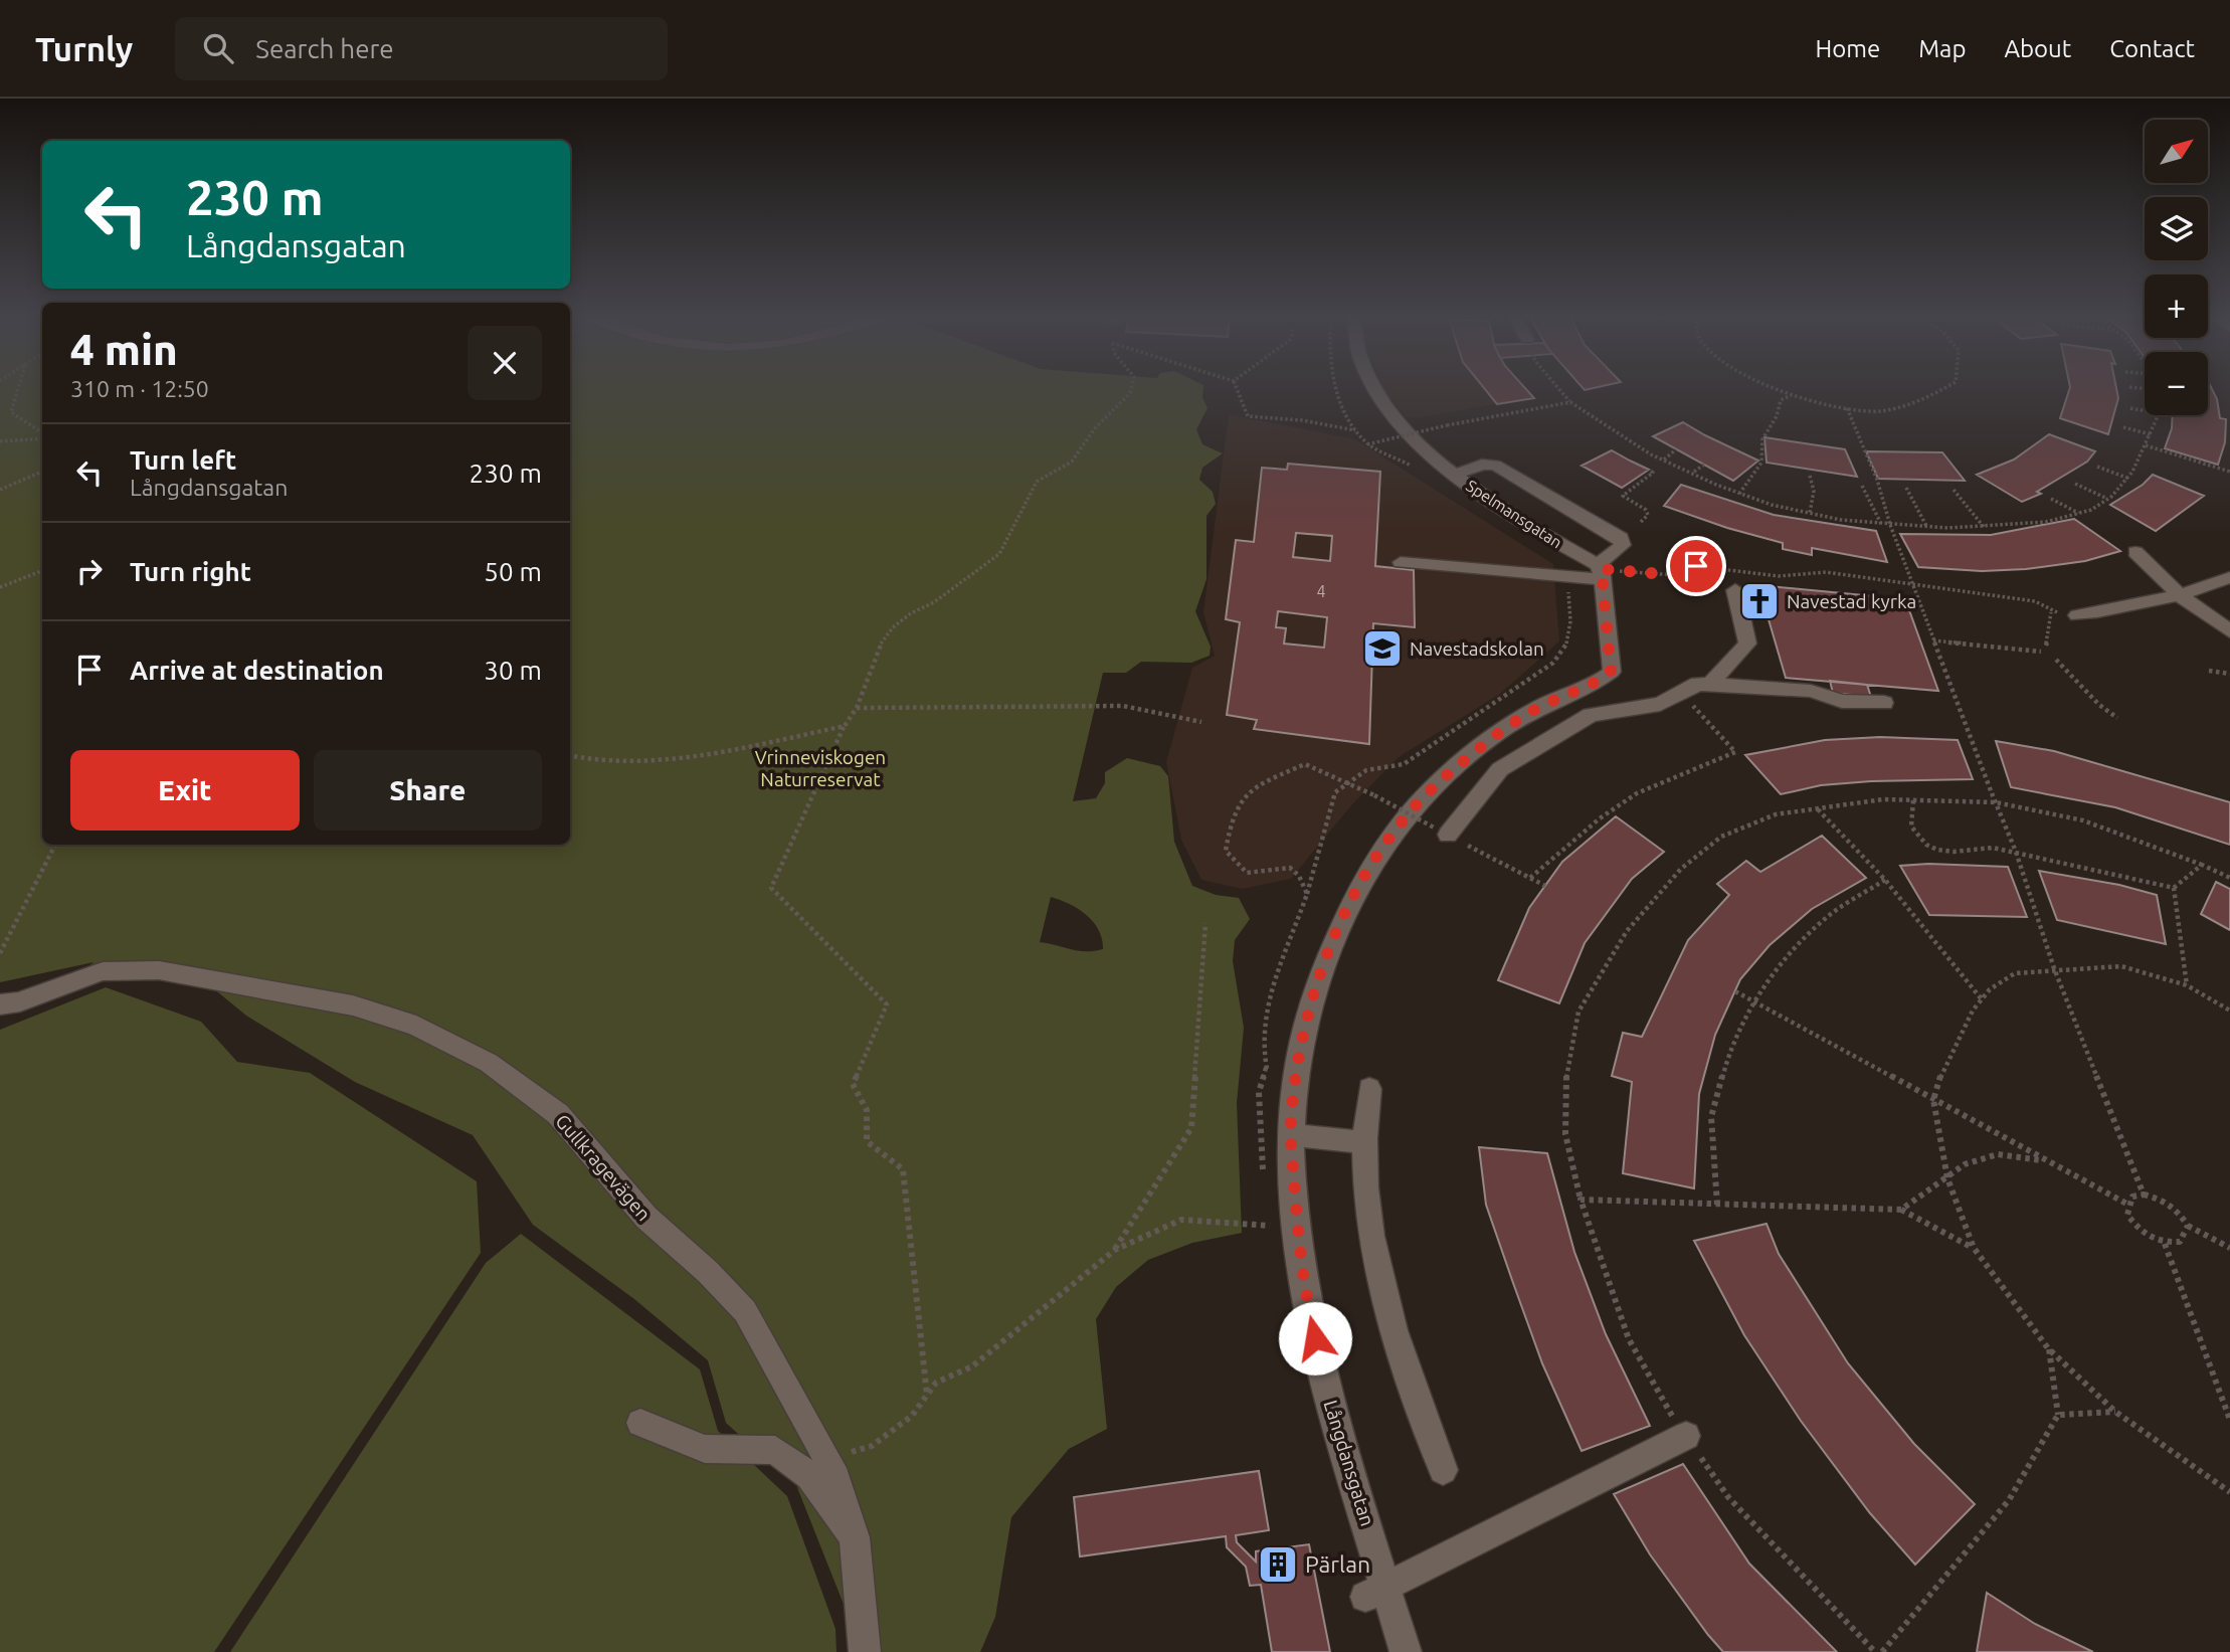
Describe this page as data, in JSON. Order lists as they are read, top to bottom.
{
  "streets": {
    "street": ["Spelmansgatan", "Gullkragevägen", "Långdansgatan"]
  },
  "crossings": [
    ["Spelmansgatan", "Långdansgatan"]
  ],
  "parks": ["Vrinneviskogen Naturreservat"],
  "places": {
    "church": ["Navestad kyrka"],
    "school or university": ["Navestadskolan"],
    "building": ["Pärlan"]
  },
  "house_numbers": ["4"],
  "north": "top right",
  "page": {
    "header": "Turnly",
    "search": "Search here",
    "nav": [
      "Home",
      "Map",
      "About",
      "Contact"
    ],
    "map_buttons": ["+", "−"],
    "turn": ["230 m", "Långdansgatan"],
    "heading": ["4 min", "310 m · 12:50"],
    "list": [
      {
        "name": "Turn left",
        "note": "Långdansgatan",
        "value": "230 m"
      },
      {
        "name": "Turn right",
        "value": "50 m"
      },
      {
        "name": "Arrive at destination",
        "value": "30 m"
      }
    ],
    "buttons": ["Exit", "Share"]
  }
}
